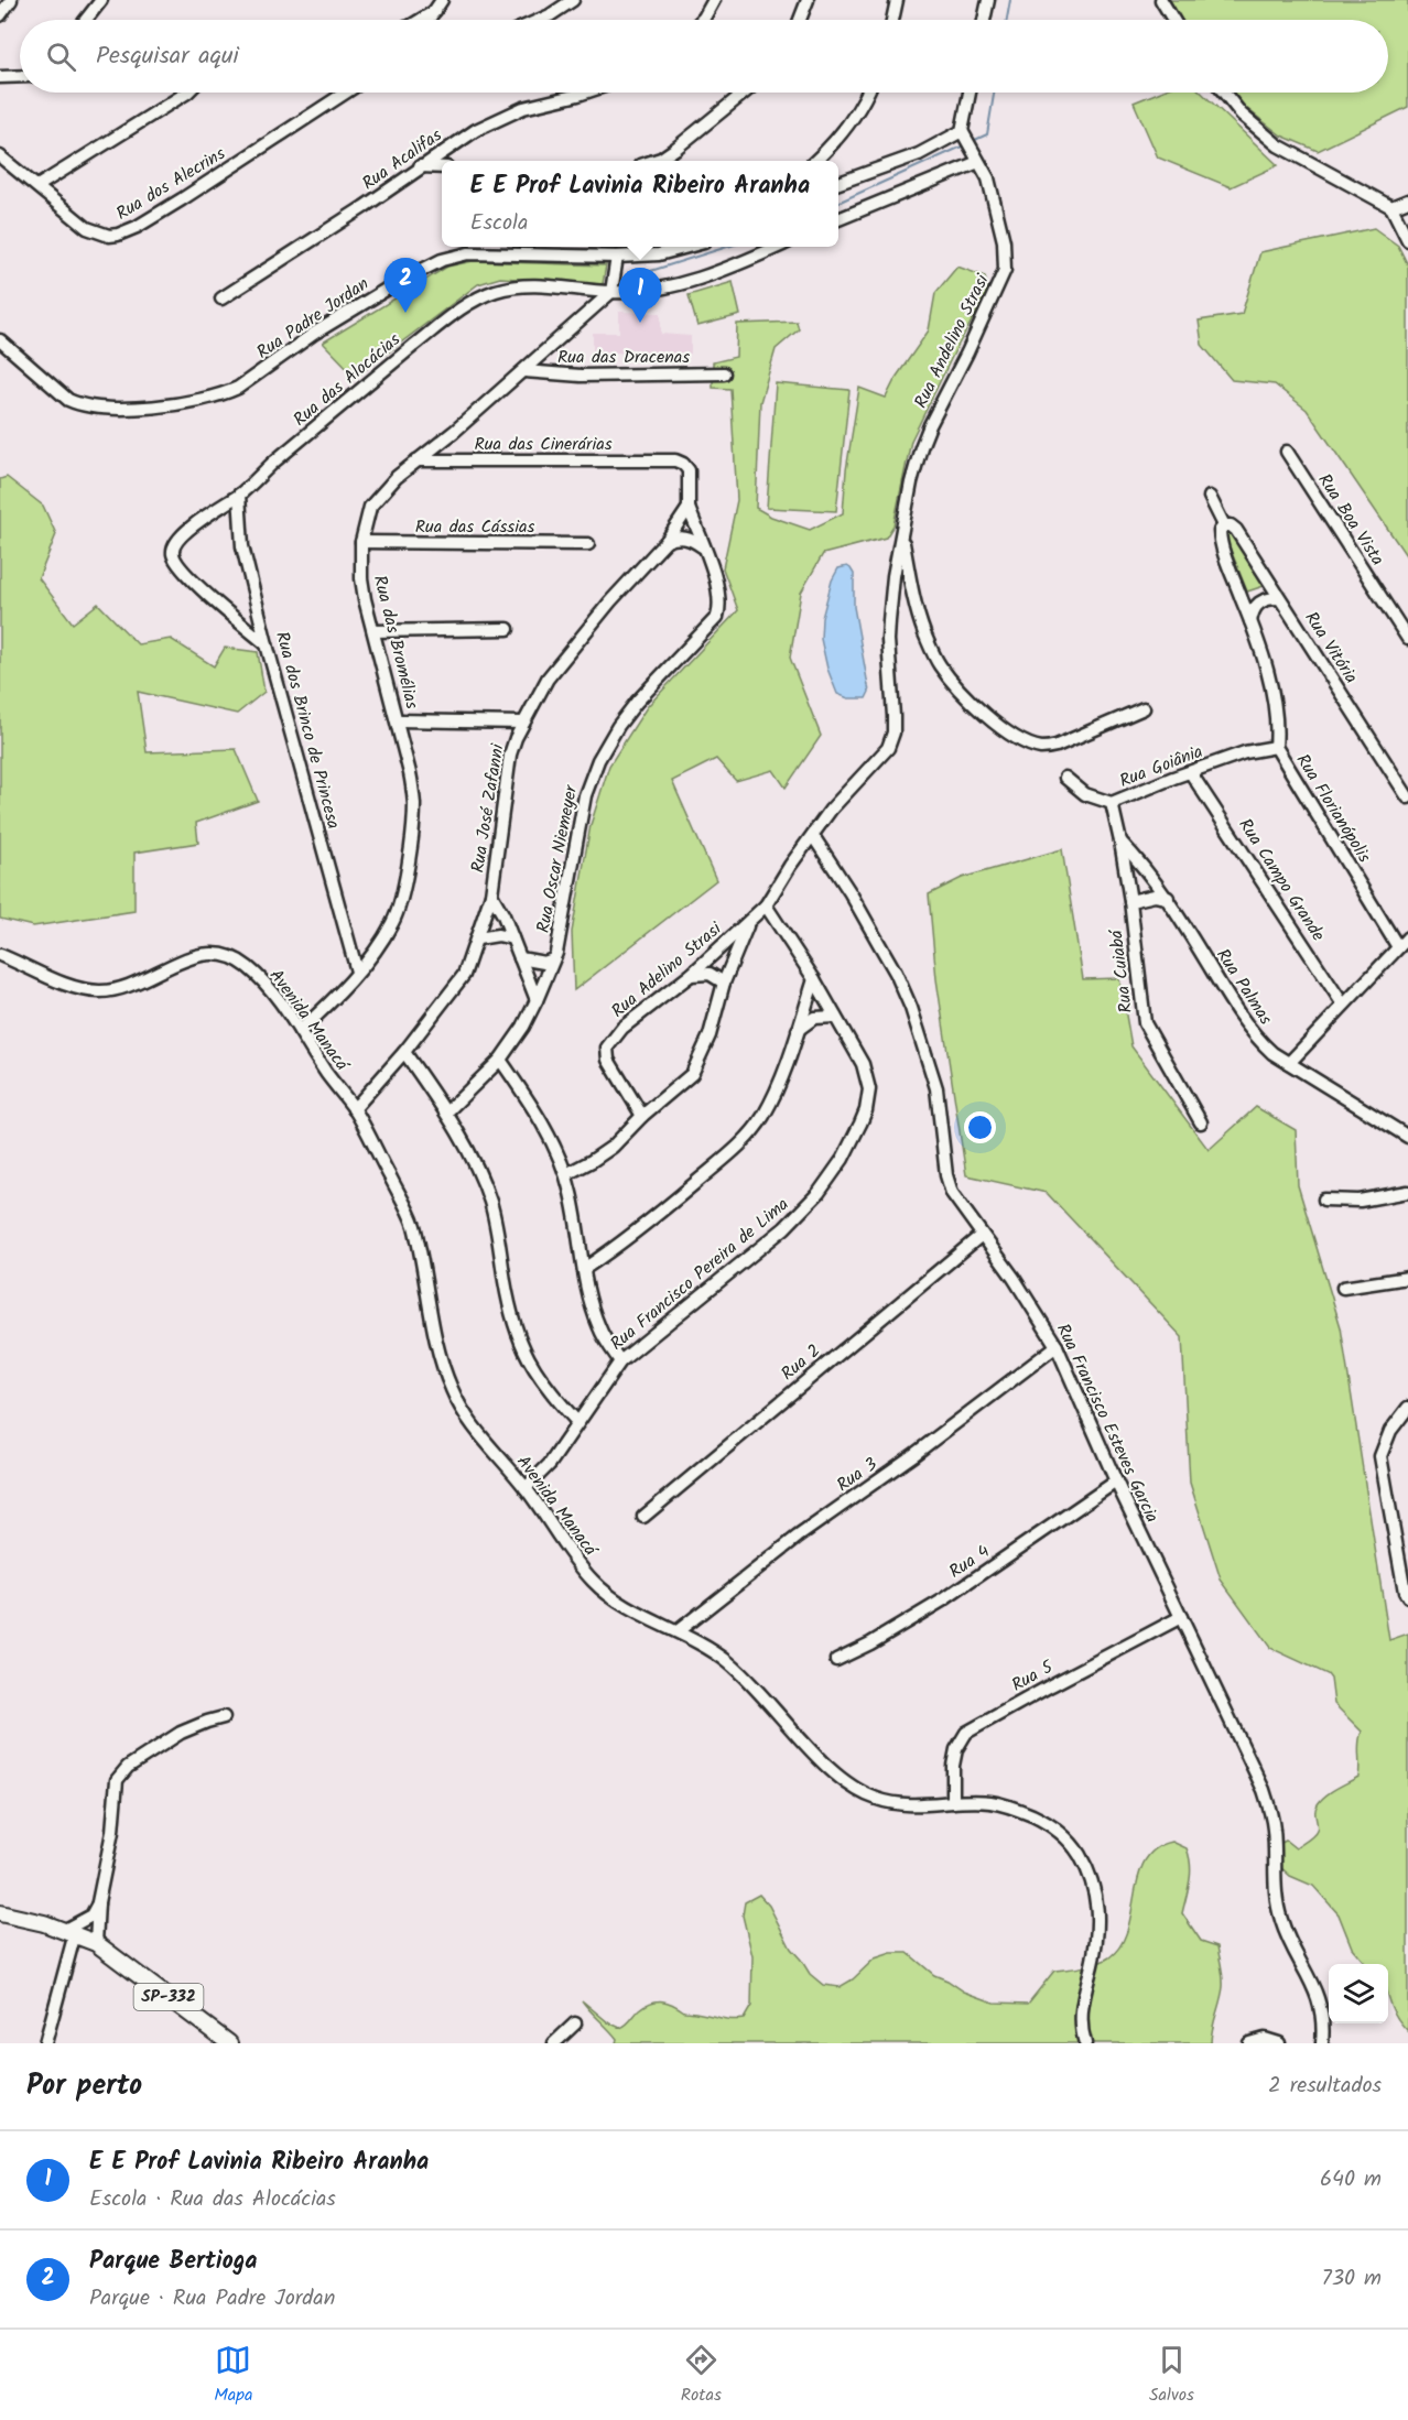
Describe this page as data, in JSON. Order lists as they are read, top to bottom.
{
  "streets": {
    "main road": ["SP-332"],
    "street": [
      "Rua Acalifas",
      "Rua dos Alecrins",
      "Rua Padre Jordan",
      "Rua Andelino Strasi",
      "Rua das Dracenas",
      "Rua das Alocácias",
      "Rua das Cinerárias",
      "Rua Boa Vista",
      "Rua das Cássias",
      "Rua das Bromélias",
      "Rua Vitória",
      "Rua dos Brinco de Princesa",
      "Rua Goiânia",
      "Rua José Zafanni",
      "Rua Florianópolis",
      "Rua Oscar Niemeyer",
      "Rua Campo Grande",
      "Rua Adelino Strasi",
      "Rua Cuiabá",
      "Rua Palmas",
      "Avenida Manacá",
      "Rua Francisco Pereira de Lima",
      "Rua 2",
      "Rua Francisco Esteves Garcia",
      "Rua 3",
      "Rua 4",
      "Rua 5"
    ]
  },
  "crossings": [
    ["Rua Andelino Strasi", "Rua Adelino Strasi"],
    ["Rua Andelino Strasi", "Rua Francisco Pereira de Lima"],
    ["Rua Andelino Strasi", "Rua Francisco Esteves Garcia"],
    ["Rua das Dracenas", "Rua das Bromélias"],
    ["Rua das Alocácias", "Rua das Bromélias"],
    ["Rua das Alocácias", "Rua dos Brinco de Princesa"],
    ["Rua das Cinerárias", "Rua das Bromélias"],
    ["Rua das Cinerárias", "Rua José Zafanni"],
    ["Rua das Cinerárias", "Rua Oscar Niemeyer"],
    ["Rua das Cássias", "Rua das Bromélias"],
    ["Rua das Bromélias", "Rua dos Brinco de Princesa"],
    ["Rua das Bromélias", "Avenida Manacá"],
    ["Rua Vitória", "Rua Florianópolis"],
    ["Rua Goiânia", "Rua Florianópolis"],
    ["Rua Goiânia", "Rua Campo Grande"],
    ["Rua Goiânia", "Rua Cuiabá"],
    ["Rua José Zafanni", "Rua Oscar Niemeyer"],
    ["Rua José Zafanni", "Avenida Manacá"],
    ["Rua Cuiabá", "Rua Palmas"],
    ["Avenida Manacá", "Rua Francisco Pereira de Lima"],
    ["Avenida Manacá", "Rua 3"],
    ["Avenida Manacá", "Rua 5"],
    ["Rua 2", "Rua Francisco Esteves Garcia"],
    ["Rua Francisco Esteves Garcia", "Rua 3"],
    ["Rua Francisco Esteves Garcia", "Rua 4"],
    ["Rua Francisco Esteves Garcia", "Rua 5"]
  ],
  "page": {
    "search": "Pesquisar aqui",
    "popup": ["E E Prof Lavinia Ribeiro Aranha", "Escola"],
    "pins": ["2", "1"],
    "heading": ["Por perto", "2 resultados"],
    "list": [
      {
        "mark": "1",
        "name": "E E Prof Lavinia Ribeiro Aranha",
        "note": "Escola · Rua das Alocácias",
        "value": "640 m"
      },
      {
        "mark": "2",
        "name": "Parque Bertioga",
        "note": "Parque · Rua Padre Jordan",
        "value": "730 m"
      }
    ],
    "nav": ["Mapa", "Rotas", "Salvos"]
  }
}
